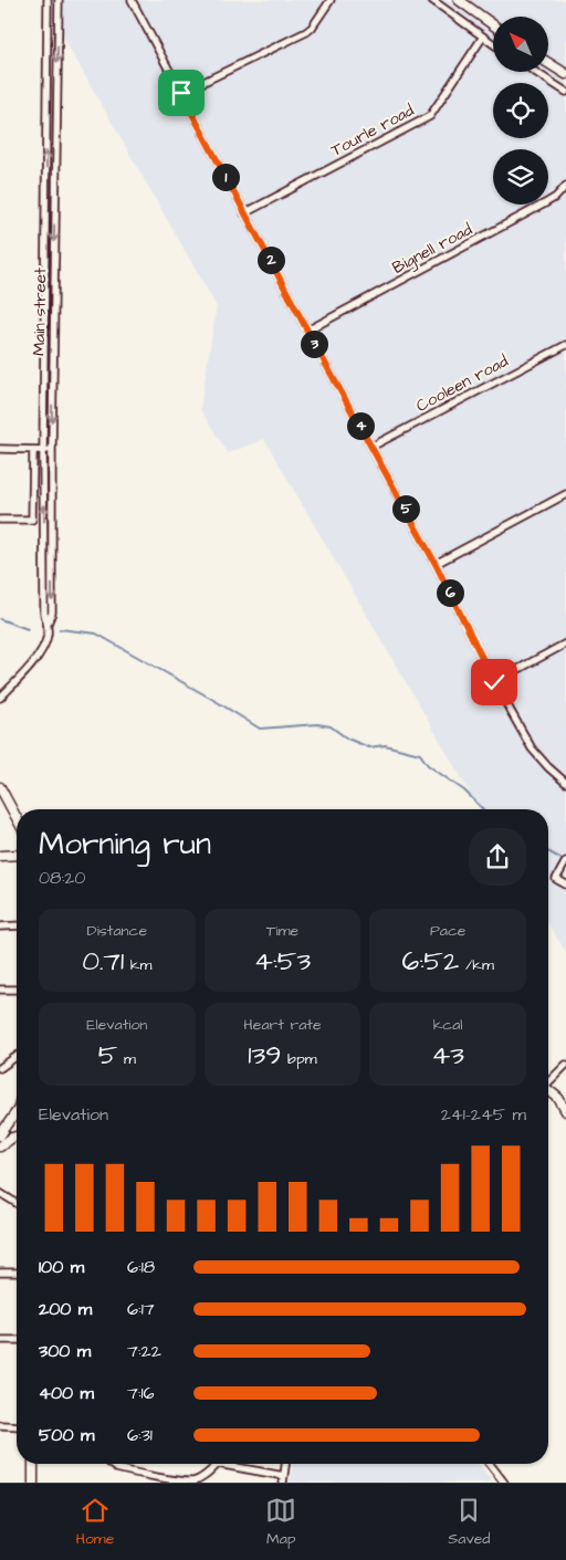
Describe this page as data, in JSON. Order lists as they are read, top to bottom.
{
  "streets": {
    "street": [
      "Tourle road",
      "Bignell road",
      "Main street",
      "Cooleen road"
    ]
  },
  "north": "top left",
  "page": {
    "pins": [
      "1",
      "2",
      "3",
      "4",
      "5",
      "6"
    ],
    "heading": ["Morning run", "08:20"],
    "stats": [
      ["Distance", "0.71 km"],
      ["Time", "4:53"],
      ["Pace", "6:52 /km"],
      ["Elevation", "5 m"],
      ["Heart rate", "139 bpm"],
      ["kcal", "43"]
    ],
    "chart": ["Elevation", "241–245 m"],
    "list": [
      {
        "name": "100 m",
        "note": "6:18"
      },
      {
        "name": "200 m",
        "note": "6:17"
      },
      {
        "name": "300 m",
        "note": "7:22"
      },
      {
        "name": "400 m",
        "note": "7:16"
      },
      {
        "name": "500 m",
        "note": "6:31"
      }
    ],
    "tabs": ["Home", "Map", "Saved"]
  }
}
